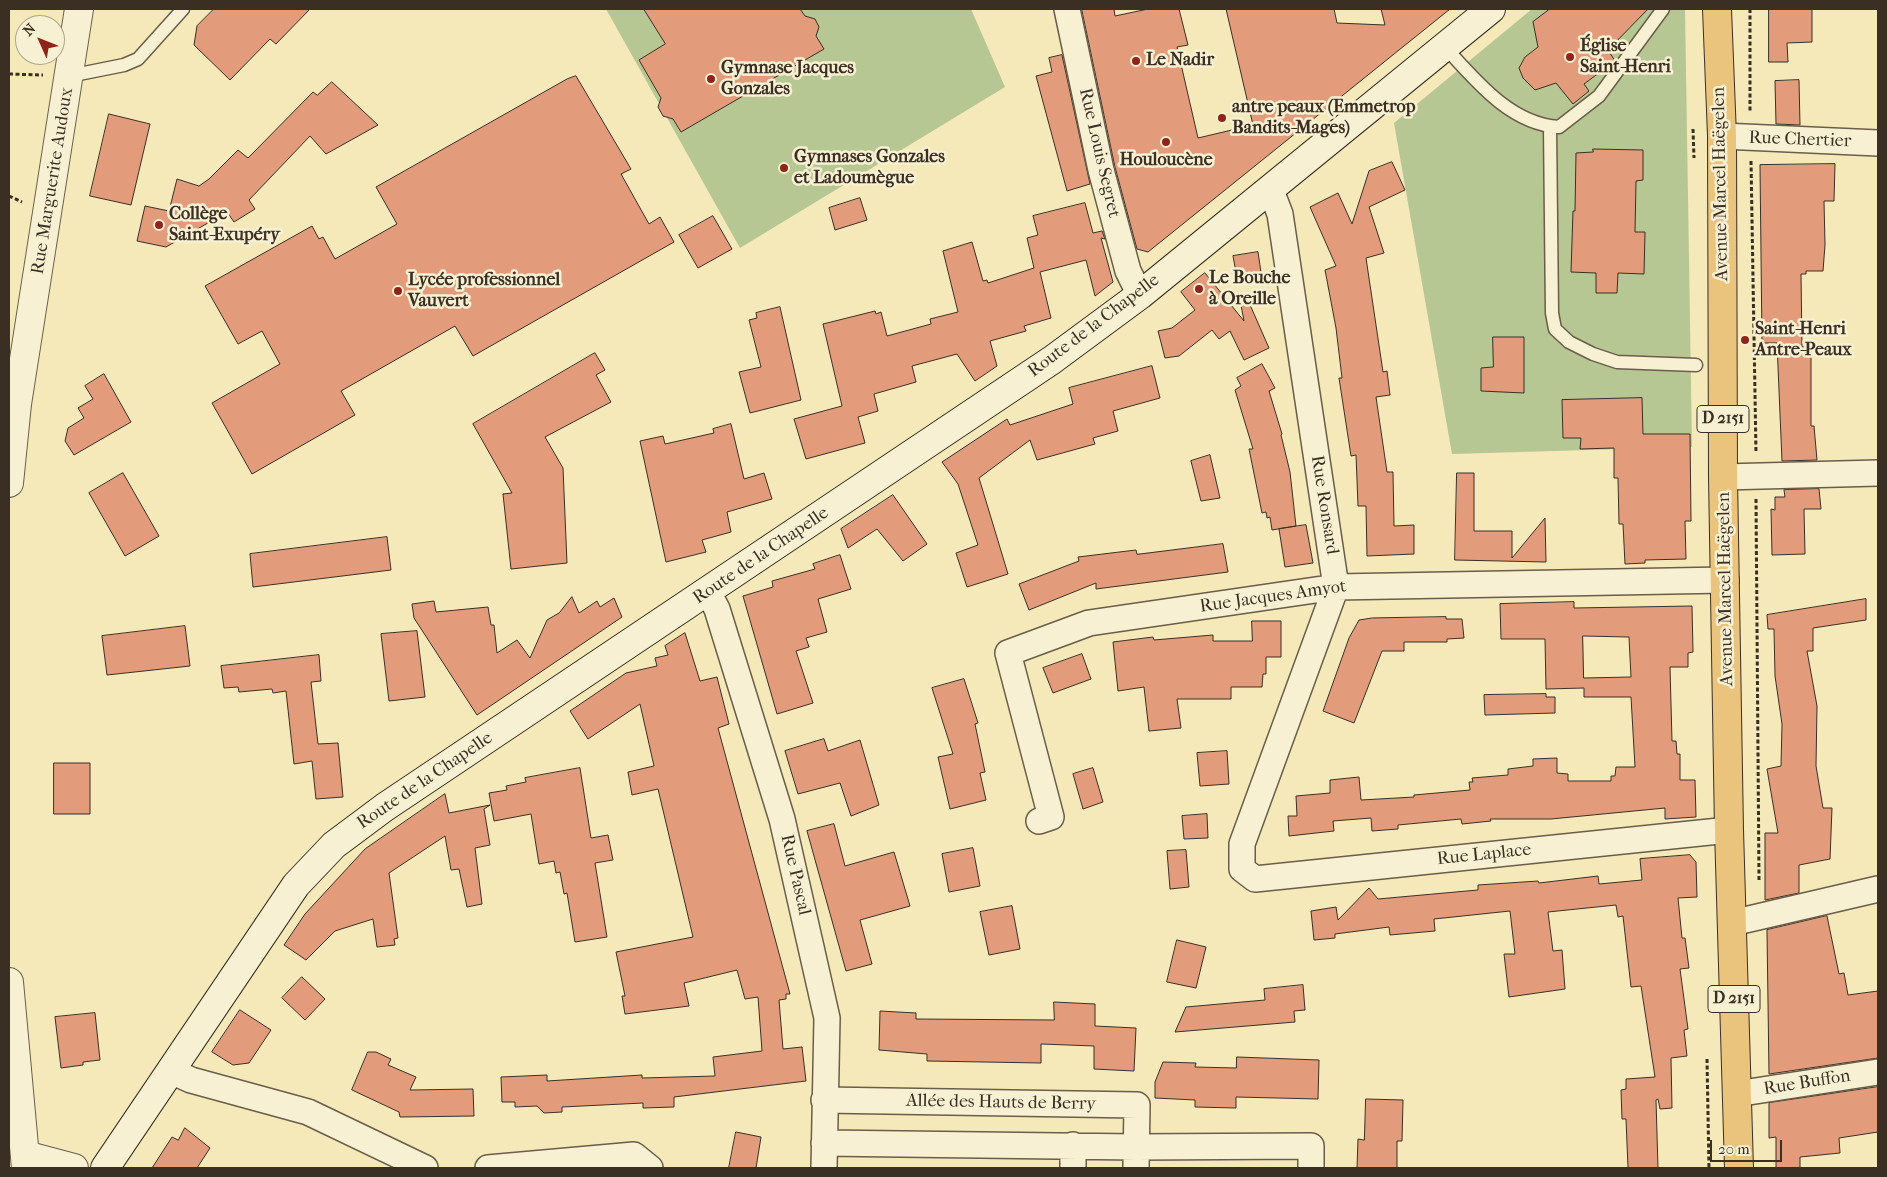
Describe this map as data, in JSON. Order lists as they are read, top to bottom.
{
  "streets": {
    "main road": [
      "Rue Marguerite Audoux",
      "Avenue Marcel Haëgelen",
      "Route de la Chapelle",
      "D 2151"
    ],
    "street": [
      "Rue Chertier",
      "Rue Louis Segret",
      "Rue Ronsard",
      "Rue Jacques Amyot",
      "Rue Laplace",
      "Rue Pascal",
      "Rue Buffon",
      "Allée des Hauts de Berry"
    ]
  },
  "crossings": [
    ["Rue Chertier", "Avenue Marcel Haëgelen"],
    ["Rue Louis Segret", "Route de la Chapelle"],
    ["Avenue Marcel Haëgelen", "Rue Jacques Amyot"],
    ["Avenue Marcel Haëgelen", "Rue Laplace"],
    ["Avenue Marcel Haëgelen", "Rue Buffon"],
    ["Route de la Chapelle", "Rue Ronsard"],
    ["Route de la Chapelle", "Rue Pascal"],
    ["Rue Ronsard", "Rue Jacques Amyot"],
    ["Rue Ronsard", "Rue Laplace"],
    ["Rue Pascal", "Allée des Hauts de Berry"]
  ],
  "places": [
    "Église Saint-Henri",
    "Le Nadir",
    "Gymnase Jacques Gonzales",
    "antre peaux (Emmetrop Bandits-Mages)",
    "Houloucène",
    "Gymnases Gonzales et Ladoumègue",
    "Collège Saint-Exupéry",
    "Le Bouche à Oreille",
    "Lycée professionnel Vauvert",
    "Saint-Henri Antre-Peaux"
  ],
  "scale_bar": "20 m",
  "north": "top left"
}
